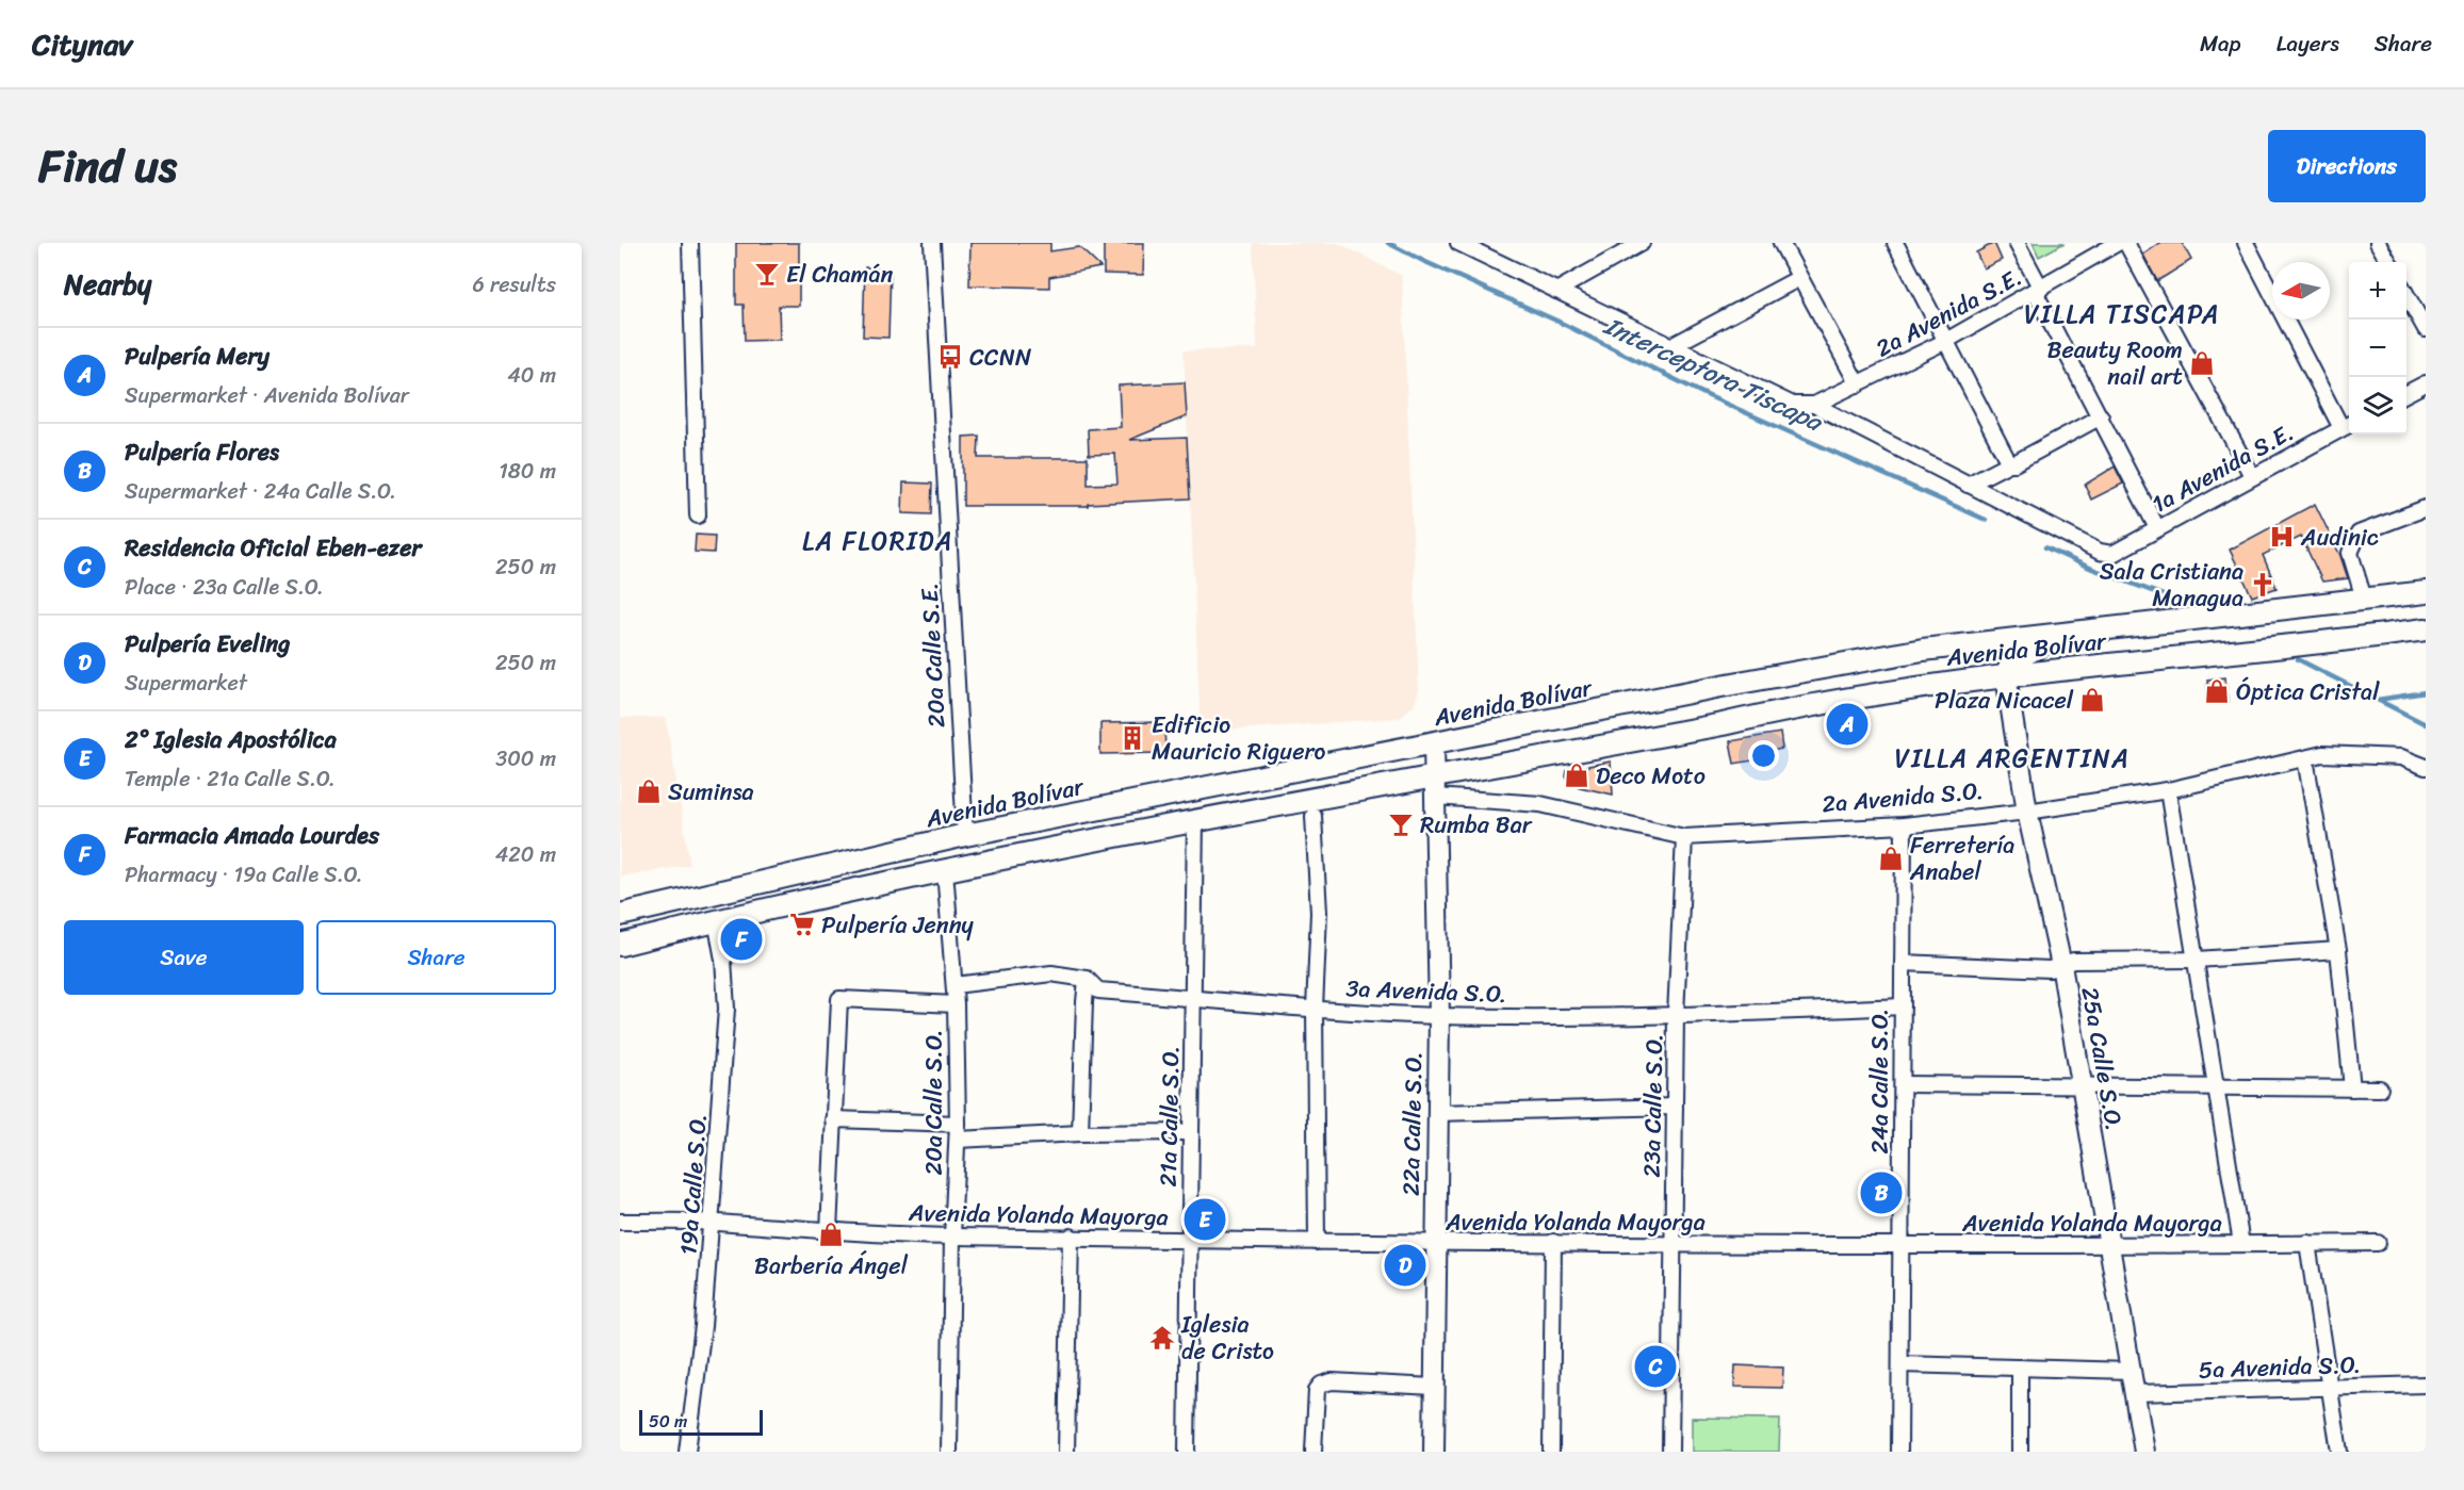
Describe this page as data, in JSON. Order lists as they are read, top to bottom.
{
  "streets": {
    "main road": ["Avenida Bolívar"],
    "street": [
      "2a Avenida S.E.",
      "1a Avenida S.E.",
      "20a Calle S.E.",
      "2a Avenida S.O.",
      "3a Avenida S.O.",
      "25a Calle S.O.",
      "24a Calle S.O.",
      "20a Calle S.O.",
      "23a Calle S.O.",
      "21a Calle S.O.",
      "22a Calle S.O.",
      "19a Calle S.O.",
      "Avenida Yolanda Mayorga",
      "5a Avenida S.O."
    ]
  },
  "crossings": [
    ["Avenida Bolívar", "20a Calle S.E."],
    ["Avenida Bolívar", "2a Avenida S.O."],
    ["Avenida Bolívar", "25a Calle S.O."],
    ["Avenida Bolívar", "20a Calle S.O."],
    ["Avenida Bolívar", "21a Calle S.O."],
    ["Avenida Bolívar", "22a Calle S.O."],
    ["Avenida Bolívar", "19a Calle S.O."],
    ["2a Avenida S.O.", "25a Calle S.O."],
    ["2a Avenida S.O.", "24a Calle S.O."],
    ["2a Avenida S.O.", "23a Calle S.O."],
    ["2a Avenida S.O.", "22a Calle S.O."],
    ["3a Avenida S.O.", "24a Calle S.O."],
    ["3a Avenida S.O.", "20a Calle S.O."],
    ["3a Avenida S.O.", "23a Calle S.O."],
    ["3a Avenida S.O.", "21a Calle S.O."],
    ["3a Avenida S.O.", "22a Calle S.O."],
    ["25a Calle S.O.", "Avenida Yolanda Mayorga"],
    ["25a Calle S.O.", "5a Avenida S.O."],
    ["24a Calle S.O.", "Avenida Yolanda Mayorga"],
    ["20a Calle S.O.", "Avenida Yolanda Mayorga"],
    ["23a Calle S.O.", "Avenida Yolanda Mayorga"],
    ["21a Calle S.O.", "Avenida Yolanda Mayorga"],
    ["22a Calle S.O.", "Avenida Yolanda Mayorga"],
    ["19a Calle S.O.", "Avenida Yolanda Mayorga"]
  ],
  "districts": ["VILLA TISCAPA", "LA FLORIDA", "VILLA ARGENTINA"],
  "water": ["Interceptora Tiscapa"],
  "places": {
    "bar": ["El Chamán", "Rumba Bar"],
    "bus stop": ["CCNN"],
    "shop": [
      "Beauty Room nail art",
      "Óptica Cristal",
      "Plaza Nicacel",
      "Deco Moto",
      "Suminsa",
      "Ferretería Anabel",
      "Barbería Ángel"
    ],
    "hospital": ["Audinic"],
    "church": ["Sala Cristiana Managua"],
    "building": ["Edificio Mauricio Riguero"],
    "supermarket": ["Pulpería Jenny"],
    "temple": ["Iglesia de Cristo"]
  },
  "scale_bar": "50 m",
  "north": "left",
  "page": {
    "header": "Citynav",
    "nav": ["Map", "Layers", "Share"],
    "title": "Find us",
    "buttons": [
      "Directions",
      ["Save", "Share"]
    ],
    "heading": ["Nearby", "6 results"],
    "map_buttons": ["+", "−"],
    "list": [
      {
        "mark": "A",
        "name": "Pulpería Mery",
        "note": "Supermarket · Avenida Bolívar",
        "value": "40 m"
      },
      {
        "mark": "B",
        "name": "Pulpería Flores",
        "note": "Supermarket · 24a Calle S.O.",
        "value": "180 m"
      },
      {
        "mark": "C",
        "name": "Residencia Oficial Eben-ezer",
        "note": "Place · 23a Calle S.O.",
        "value": "250 m"
      },
      {
        "mark": "D",
        "name": "Pulpería Eveling",
        "note": "Supermarket",
        "value": "250 m"
      },
      {
        "mark": "E",
        "name": "2° Iglesia Apostólica",
        "note": "Temple · 21a Calle S.O.",
        "value": "300 m"
      },
      {
        "mark": "F",
        "name": "Farmacia Amada Lourdes",
        "note": "Pharmacy · 19a Calle S.O.",
        "value": "420 m"
      }
    ],
    "pins": [
      "A",
      "F",
      "B",
      "E",
      "D",
      "C"
    ],
    "scale": "50 m"
  }
}
